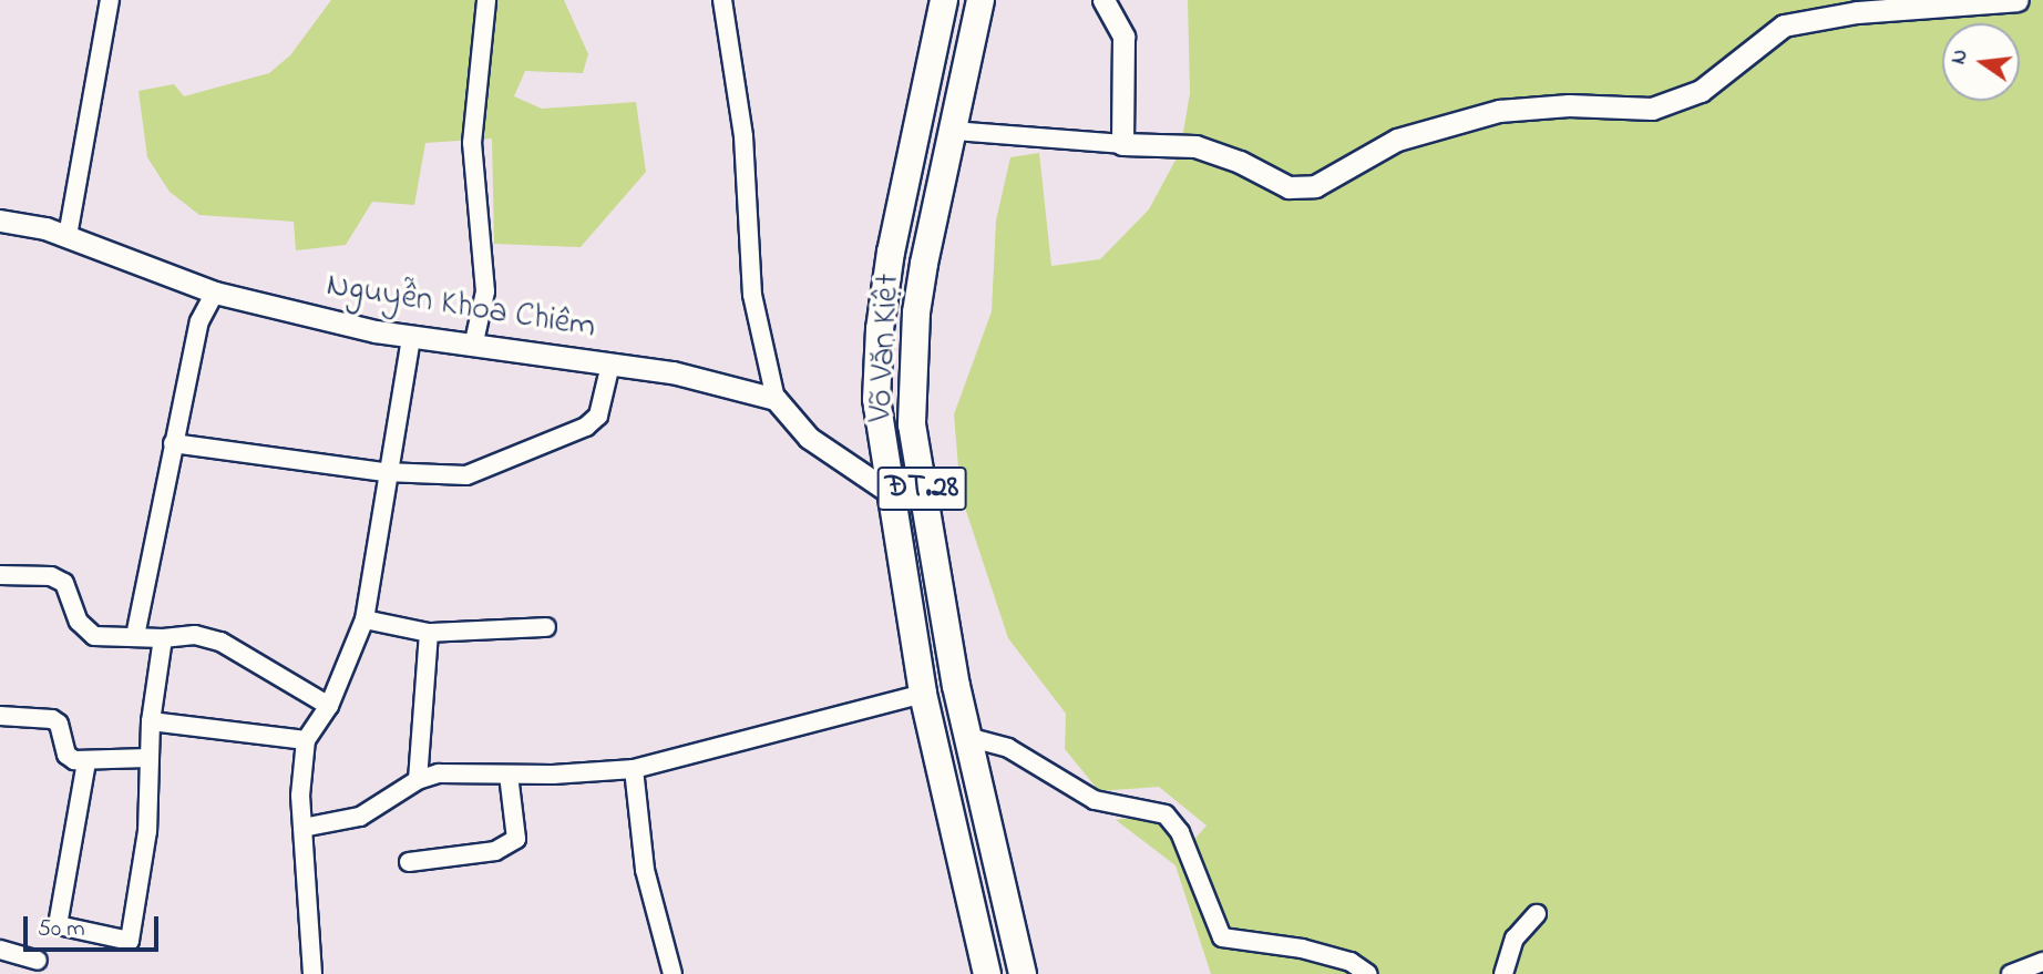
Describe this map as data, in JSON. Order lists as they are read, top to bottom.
{
  "streets": {
    "main road": ["Võ Văn Kiệt", "ĐT.28"],
    "street": ["Nguyễn Khoa Chiêm"]
  },
  "scale_bar": "50 m",
  "north": "left"
}
